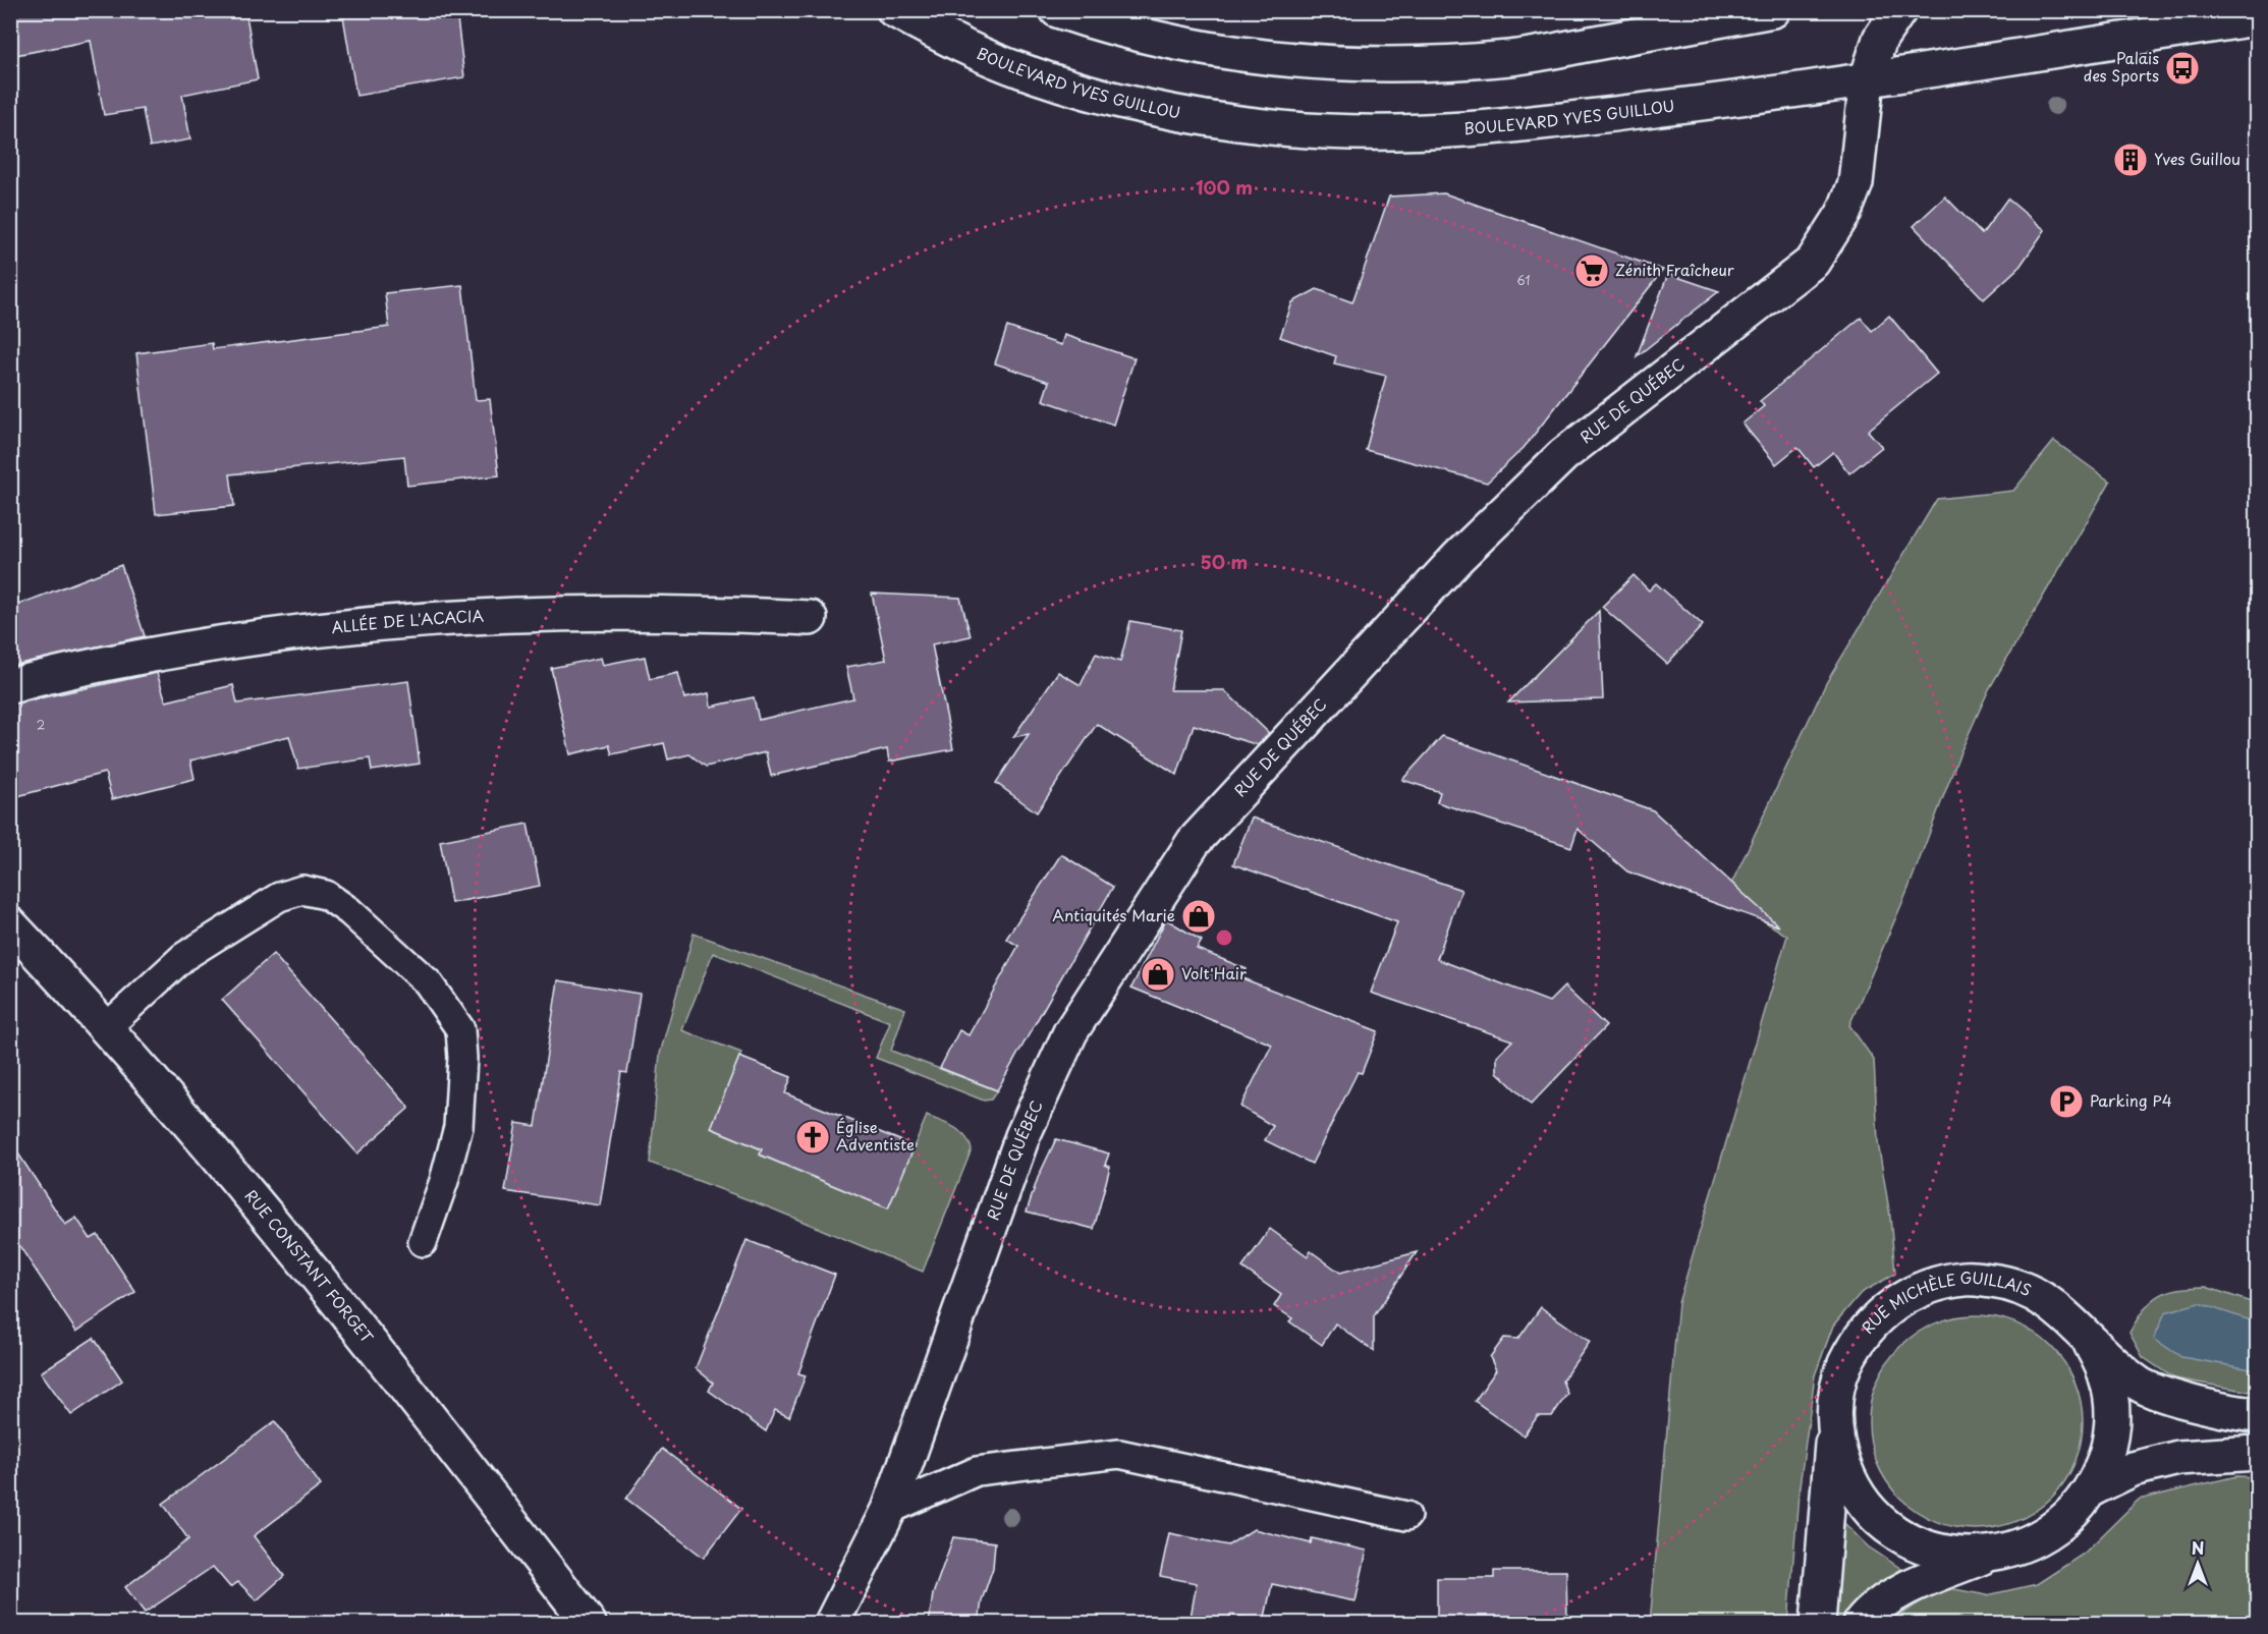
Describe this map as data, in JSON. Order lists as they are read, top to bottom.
{
  "streets": {
    "street": [
      "BOULEVARD YVES GUILLOU",
      "RUE DE QUÉBEC",
      "ALLÉE DE L'ACACIA",
      "RUE CONSTANT FORGET",
      "RUE MICHÈLE GUILLAIS"
    ]
  },
  "crossings": [
    ["BOULEVARD YVES GUILLOU", "RUE DE QUÉBEC"]
  ],
  "places": {
    "bus stop": ["Palais des Sports"],
    "building": ["Yves Guillou"],
    "supermarket": ["Zénith Fraîcheur"],
    "shop": ["Antiquités Marie", "Volt'Hair"],
    "parking": ["Parking P4"],
    "church": ["Église Adventiste"]
  },
  "house_numbers": ["61", "2"],
  "north": "top",
  "rings": ["100 m", "50 m"]
}
